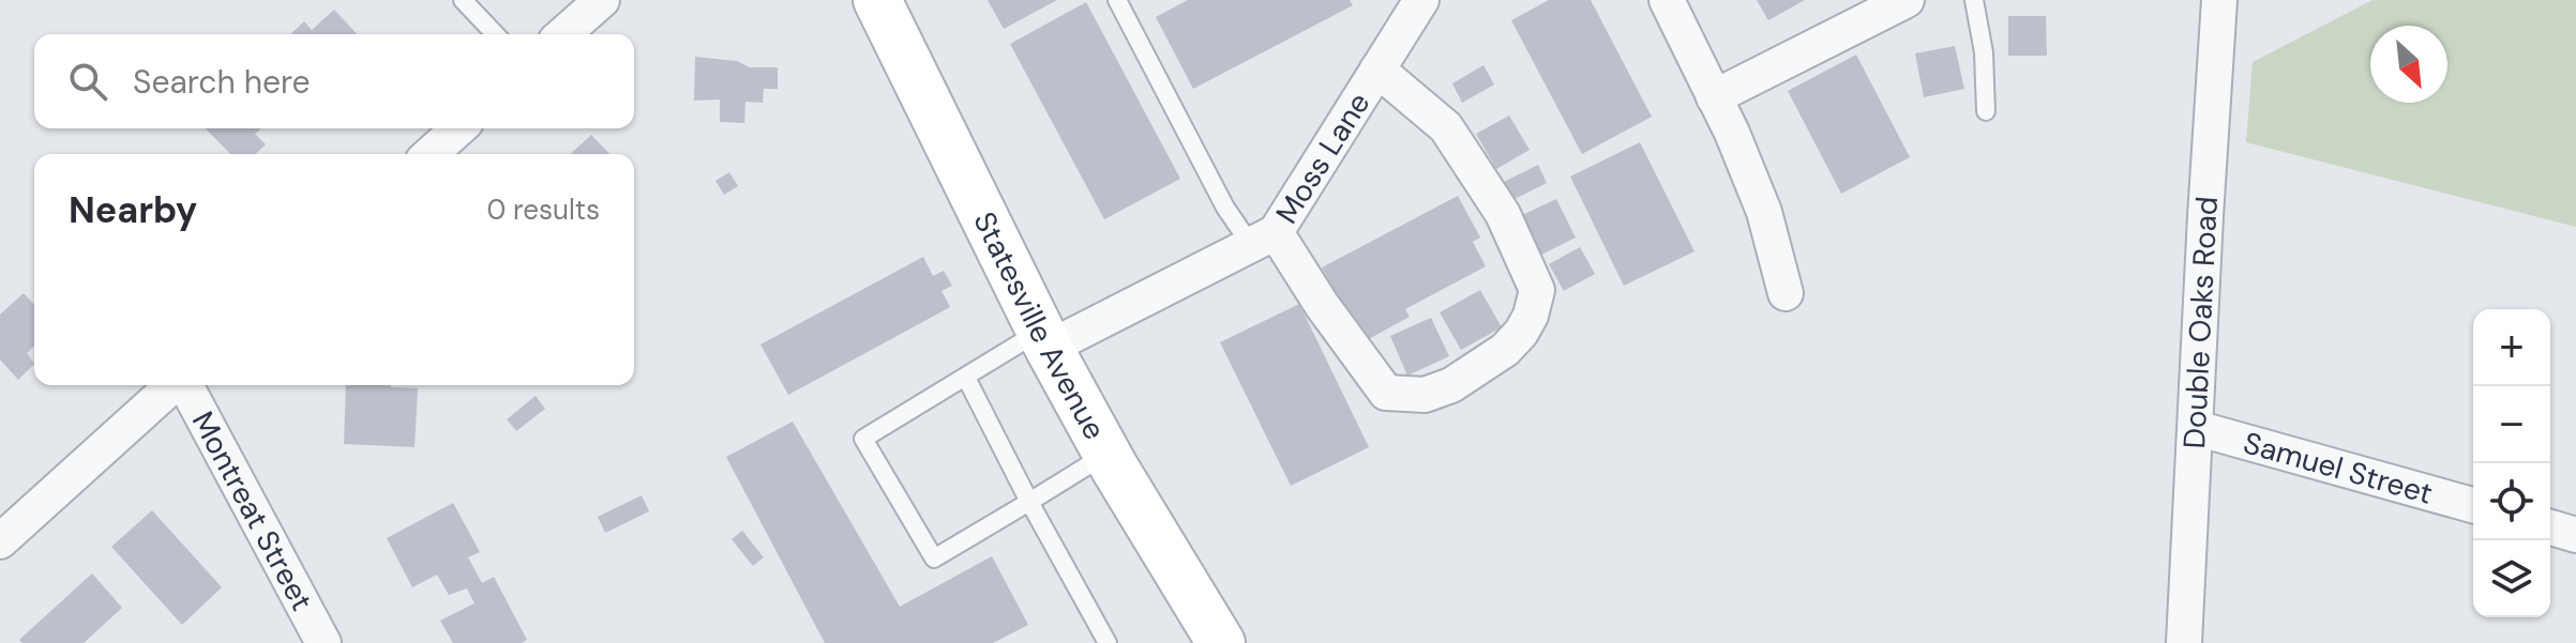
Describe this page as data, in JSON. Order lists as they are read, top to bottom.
{
  "streets": {
    "main road": ["Statesville Avenue"],
    "street": [
      "Moss Lane",
      "Double Oaks Road",
      "Samuel Street",
      "Montreat Street"
    ]
  },
  "crossings": [
    ["Moss Lane", "Statesville Avenue"],
    ["Double Oaks Road", "Samuel Street"]
  ],
  "north": "bottom right",
  "page": {
    "search": "Search here",
    "heading": ["Nearby", "0 results"],
    "map_buttons": ["+", "−"]
  }
}
